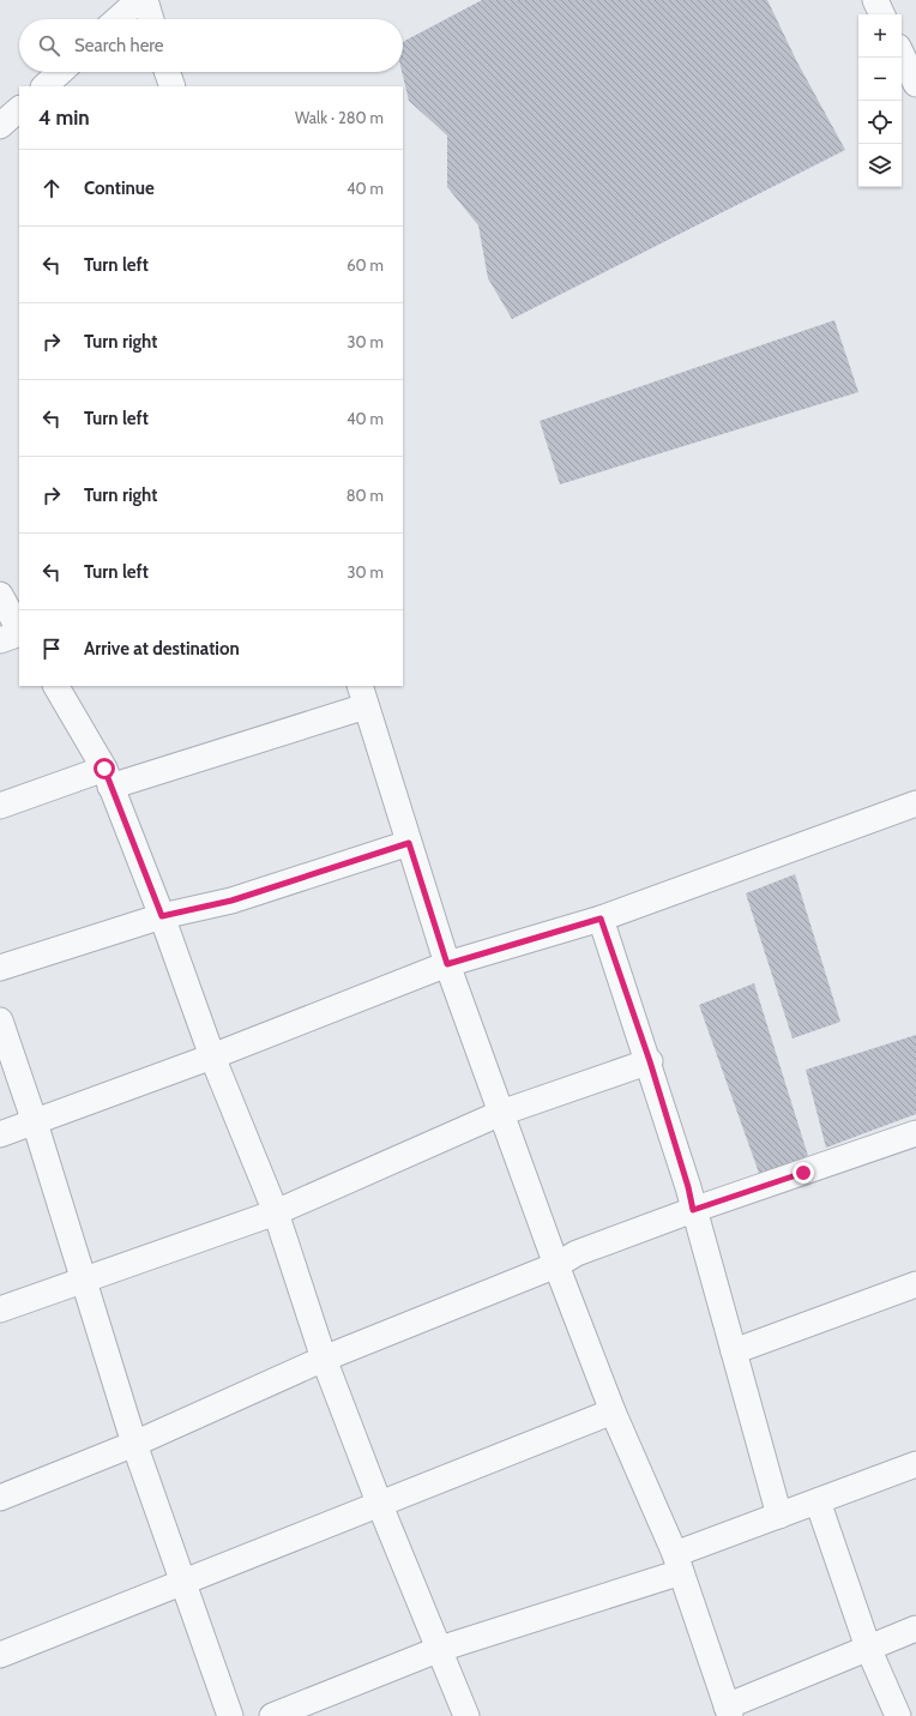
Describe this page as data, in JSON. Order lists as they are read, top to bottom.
{
  "page": {
    "map_buttons": ["+", "−"],
    "search": "Search here",
    "heading": ["4 min", "Walk · 280 m"],
    "list": [
      ["Continue", "40 m"],
      ["Turn left", "60 m"],
      ["Turn right", "30 m"],
      ["Turn left", "40 m"],
      ["Turn right", "80 m"],
      ["Turn left", "30 m"],
      "Arrive at destination"
    ]
  }
}
